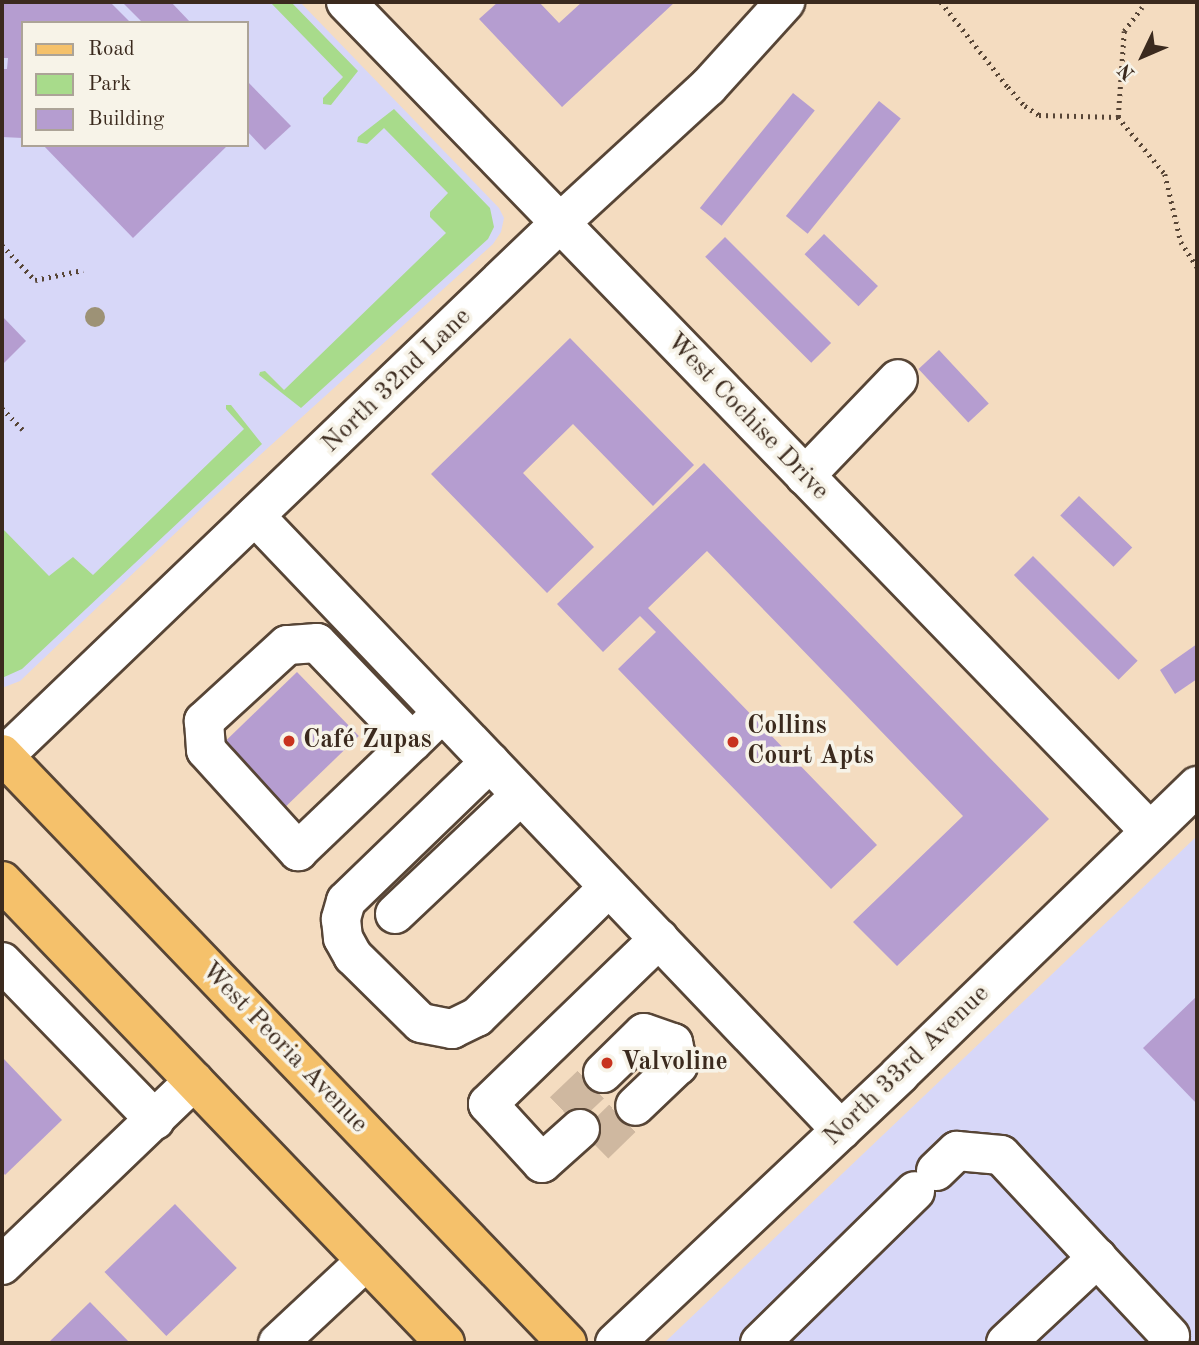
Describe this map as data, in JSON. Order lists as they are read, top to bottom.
{
  "streets": {
    "main road": ["West Peoria Avenue"],
    "street": ["North 32nd Lane", "West Cochise Drive", "North 33rd Avenue"]
  },
  "crossings": [
    ["North 32nd Lane", "West Cochise Drive"],
    ["North 32nd Lane", "West Peoria Avenue"],
    ["West Cochise Drive", "North 33rd Avenue"]
  ],
  "places": ["Café Zupas", "Collins Court Apts", "Valvoline"],
  "legend": ["Road", "Park", "Building"],
  "north": "bottom left"
}
